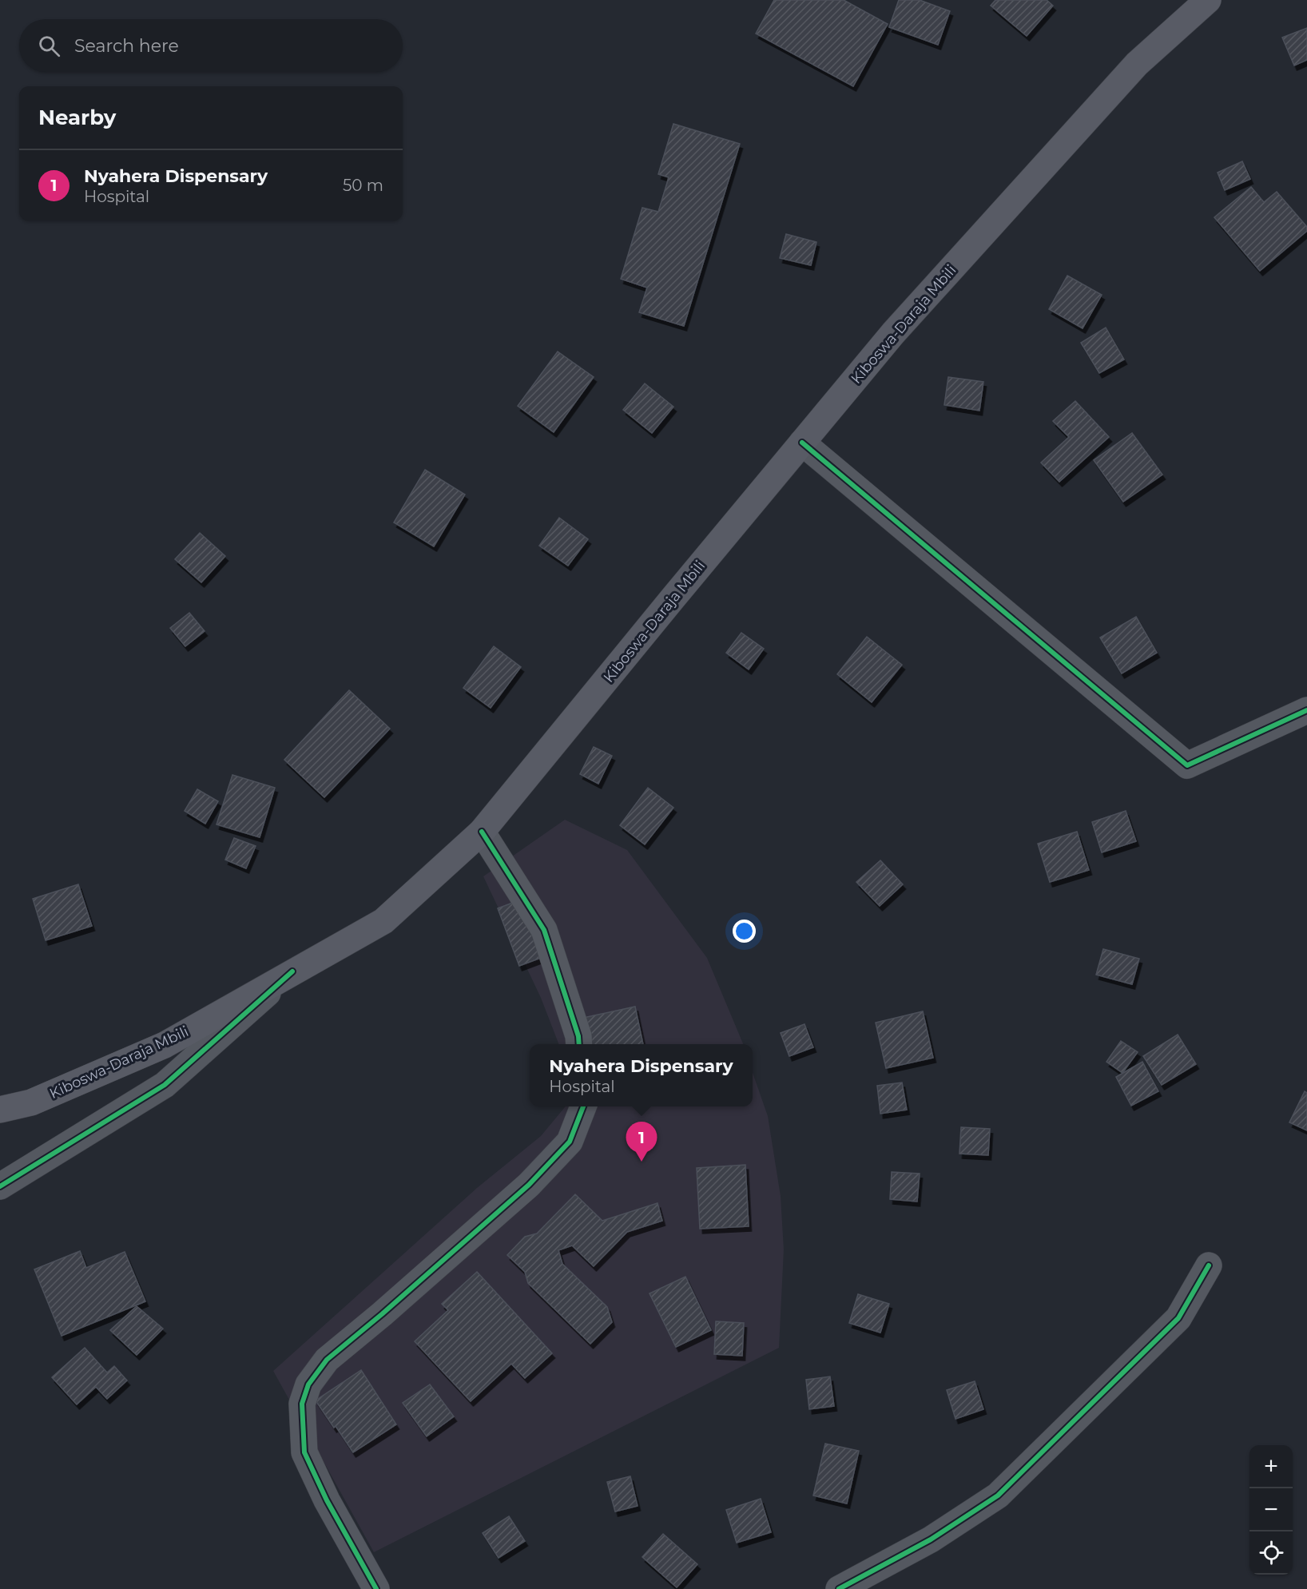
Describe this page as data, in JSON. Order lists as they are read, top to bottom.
{
  "streets": {
    "main road": ["Kiboswa-Daraja Mbili"]
  },
  "page": {
    "search": "Search here",
    "heading": "Nearby",
    "list": [
      {
        "mark": "1",
        "name": "Nyahera Dispensary",
        "note": "Hospital",
        "value": "50 m"
      }
    ],
    "popup": ["Nyahera Dispensary", "Hospital"],
    "pins": "1",
    "map_buttons": ["+", "−"]
  }
}
